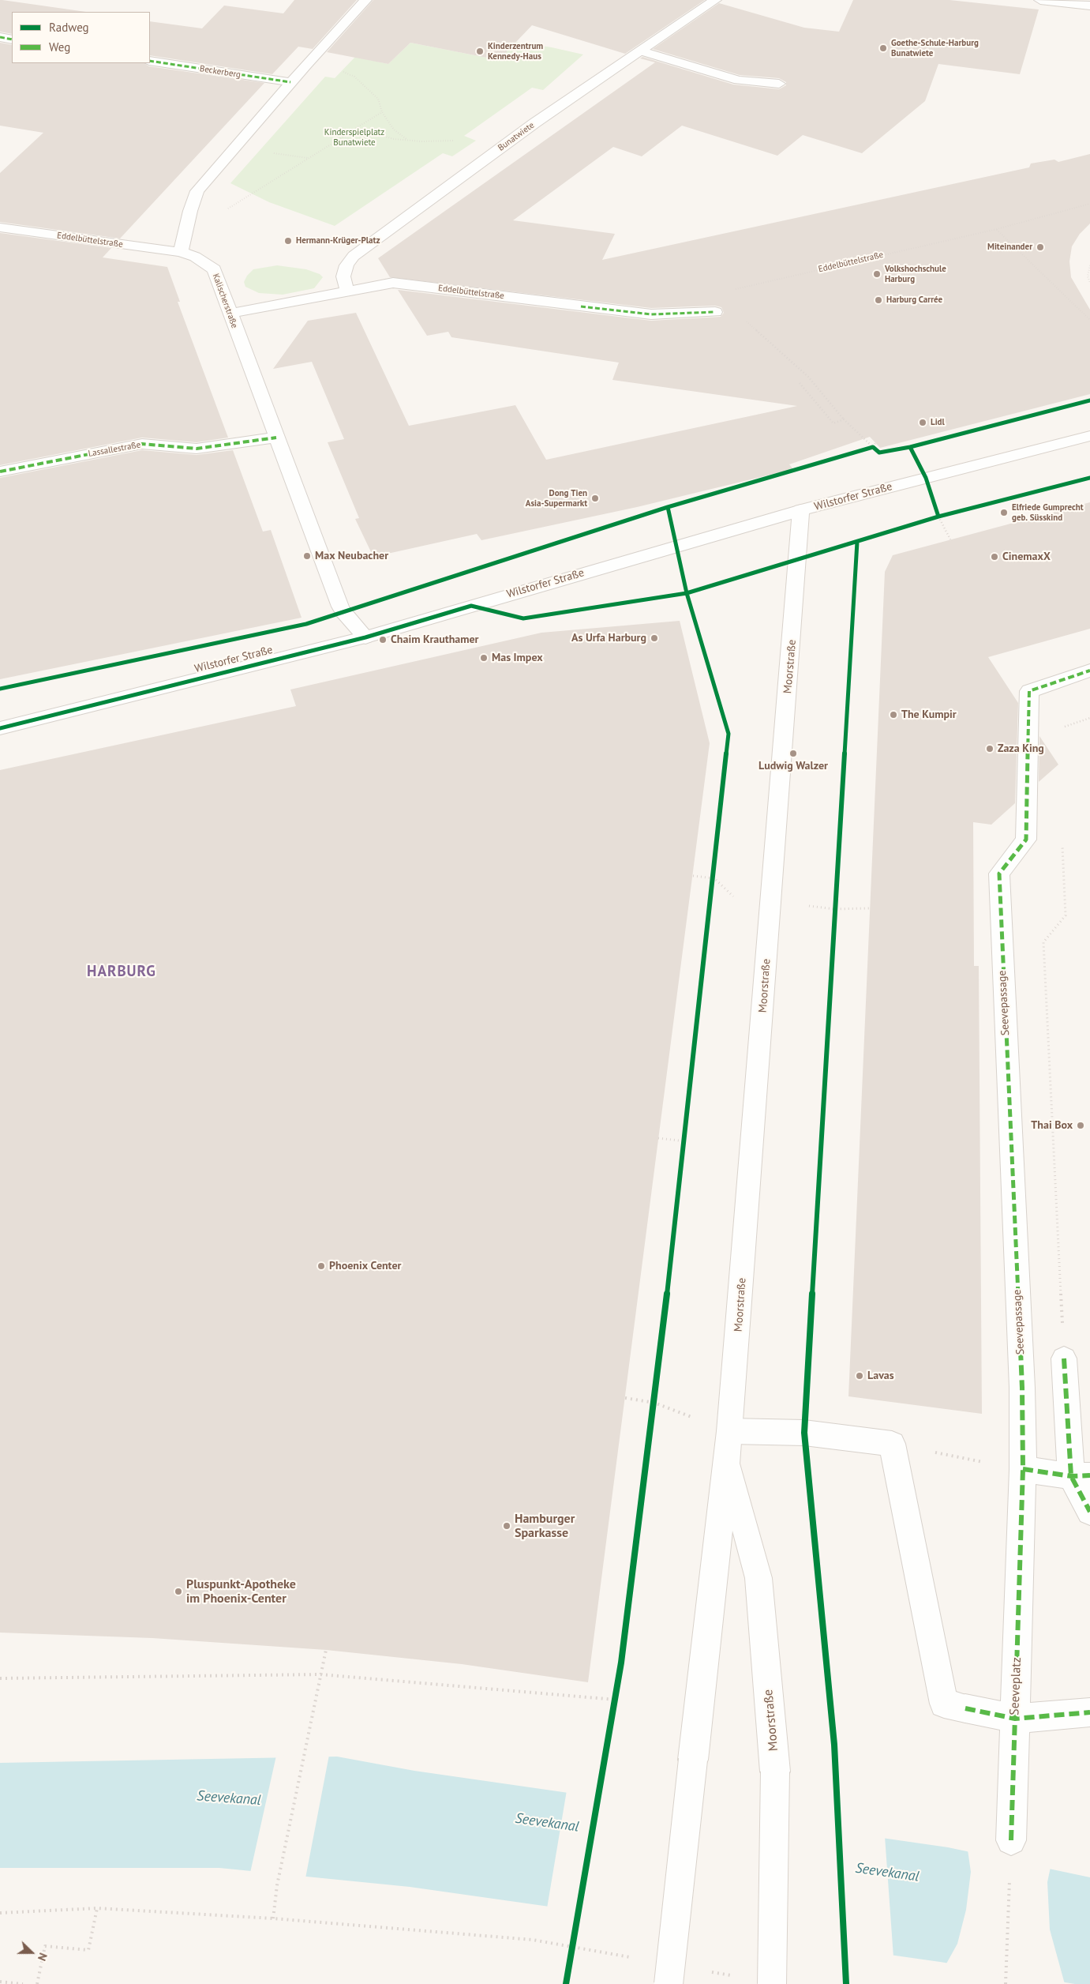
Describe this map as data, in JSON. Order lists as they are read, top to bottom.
{
  "streets": {
    "street": [
      "Beckerberg",
      "Bunatwiete",
      "Eddelbüttelstraße",
      "Kalischerstraße",
      "Lassallestraße",
      "Wilstorfer Straße",
      "Moorstraße",
      "Seevepassage",
      "Seeveplatz"
    ]
  },
  "crossings": [
    ["Bunatwiete", "Eddelbüttelstraße"],
    ["Eddelbüttelstraße", "Kalischerstraße"],
    ["Kalischerstraße", "Lassallestraße"],
    ["Kalischerstraße", "Wilstorfer Straße"],
    ["Wilstorfer Straße", "Moorstraße"],
    ["Seevepassage", "Seeveplatz"]
  ],
  "districts": ["HARBURG"],
  "water": ["Seevekanal"],
  "parks": ["Kinderspielplatz Bunatwiete"],
  "places": [
    "Goethe-Schule-Harburg Bunatwiete",
    "Kinderzentrum Kennedy-Haus",
    "Hermann-Krüger-Platz",
    "Miteinander",
    "Volkshochschule Harburg",
    "Harburg Carrée",
    "Lidl",
    "Dong Tien Asia-Supermarkt",
    "Elfriede Gumprecht geb. Süsskind",
    "Max Neubacher",
    "CinemaxX",
    "As Urfa Harburg",
    "Chaim Krauthamer",
    "Mas Impex",
    "The Kumpir",
    "Zaza King",
    "Ludwig Walzer",
    "Thai Box",
    "Phoenix Center",
    "Lavas",
    "Hamburger Sparkasse",
    "Pluspunkt-Apotheke im Phoenix-Center"
  ],
  "legend": ["Radweg", "Weg"],
  "north": "right"
}
